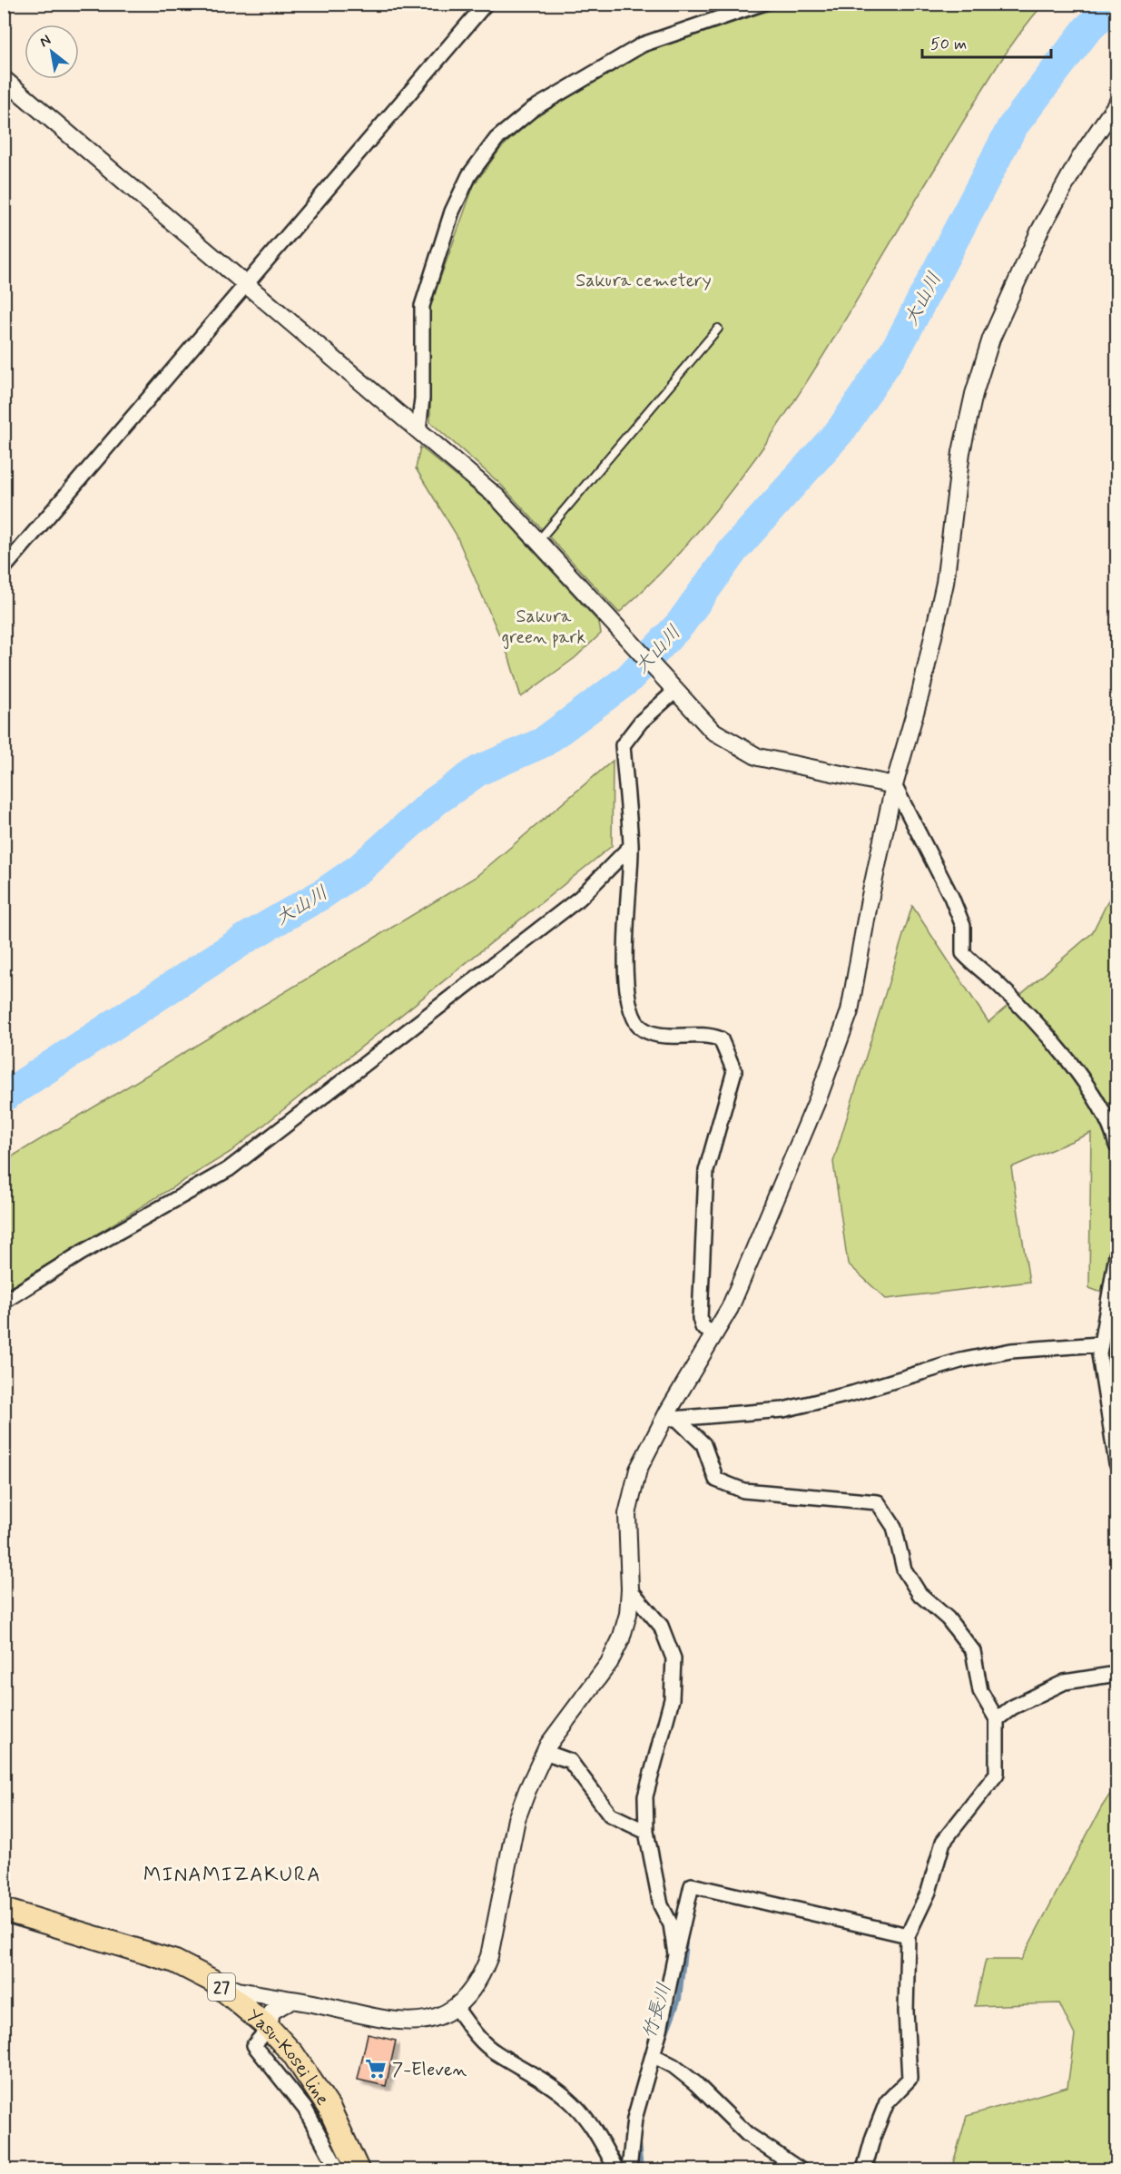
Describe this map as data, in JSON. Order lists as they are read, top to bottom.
{
  "streets": {
    "main road": ["27", "Yasu-Kosei line"]
  },
  "districts": ["MINAMIZAKURA"],
  "water": ["大山川", "竹長川"],
  "parks": ["Sakura cemetery", "Sakura green park"],
  "places": {
    "supermarket": ["7-Eleven"]
  },
  "scale_bar": "50 m",
  "north": "top left"
}
